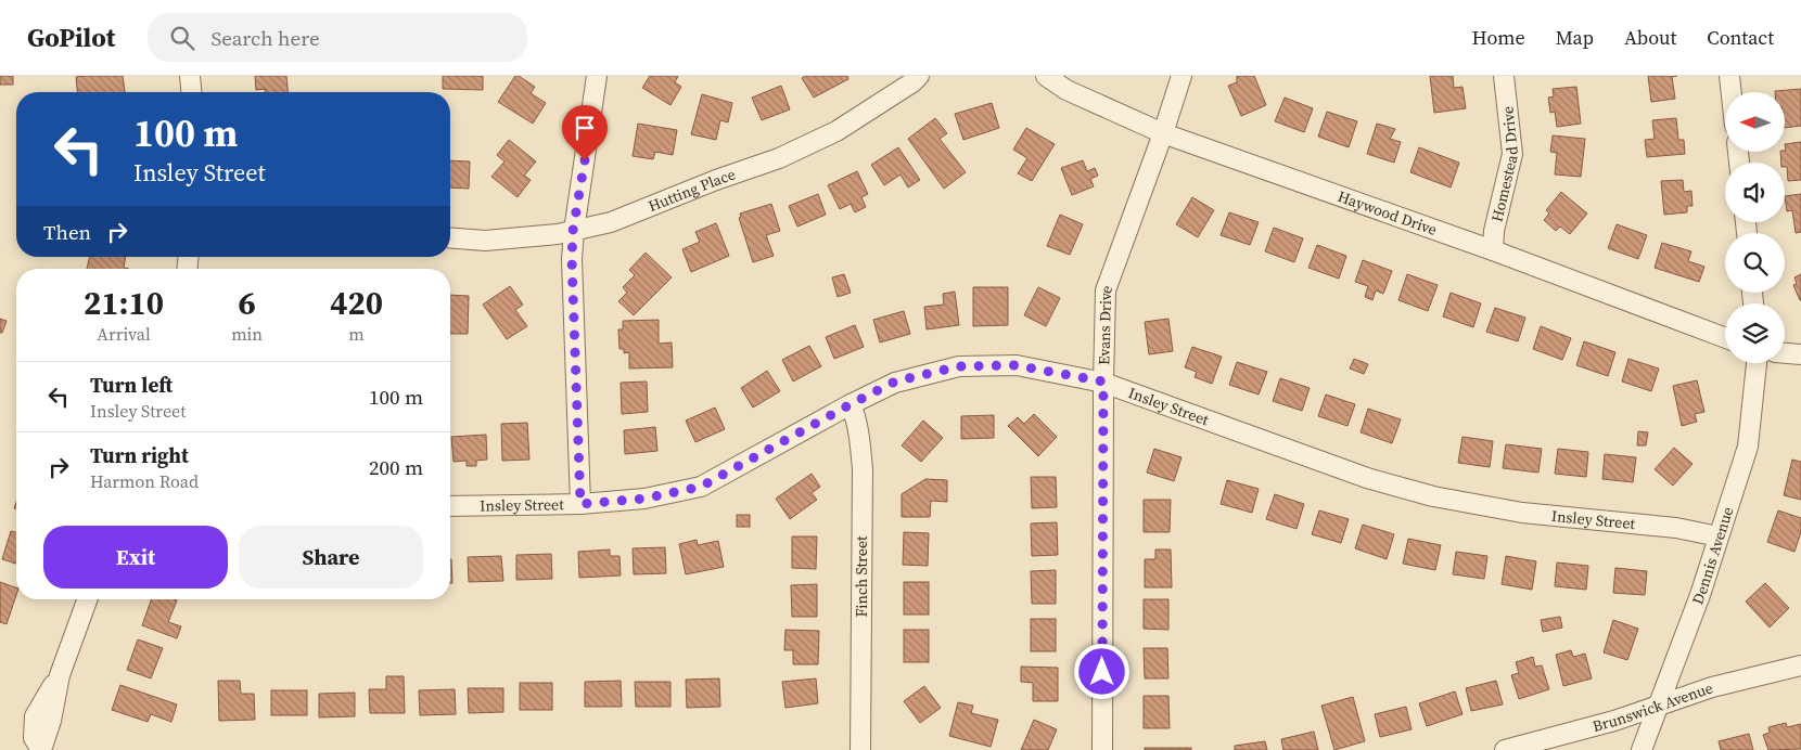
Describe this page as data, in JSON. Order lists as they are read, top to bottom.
{
  "streets": {
    "street": [
      "Homestead Drive",
      "Hutting Place",
      "Haywood Drive",
      "Evans Drive",
      "Insley Street",
      "Dennis Avenue",
      "Finch Street",
      "Brunswick Avenue"
    ]
  },
  "crossings": [
    ["Homestead Drive", "Haywood Drive"],
    ["Haywood Drive", "Evans Drive"],
    ["Evans Drive", "Insley Street"],
    ["Insley Street", "Dennis Avenue"],
    ["Insley Street", "Finch Street"],
    ["Dennis Avenue", "Brunswick Avenue"]
  ],
  "north": "left",
  "page": {
    "header": "GoPilot",
    "search": "Search here",
    "nav": [
      "Home",
      "Map",
      "About",
      "Contact"
    ],
    "turn": ["100 m", "Insley Street"],
    "then": "Then",
    "eta": [
      "21:10",
      "Arrival",
      "6",
      "min",
      "420",
      "m"
    ],
    "list": [
      {
        "name": "Turn left",
        "note": "Insley Street",
        "value": "100 m"
      },
      {
        "name": "Turn right",
        "note": "Harmon Road",
        "value": "200 m"
      }
    ],
    "buttons": ["Exit", "Share"]
  }
}
